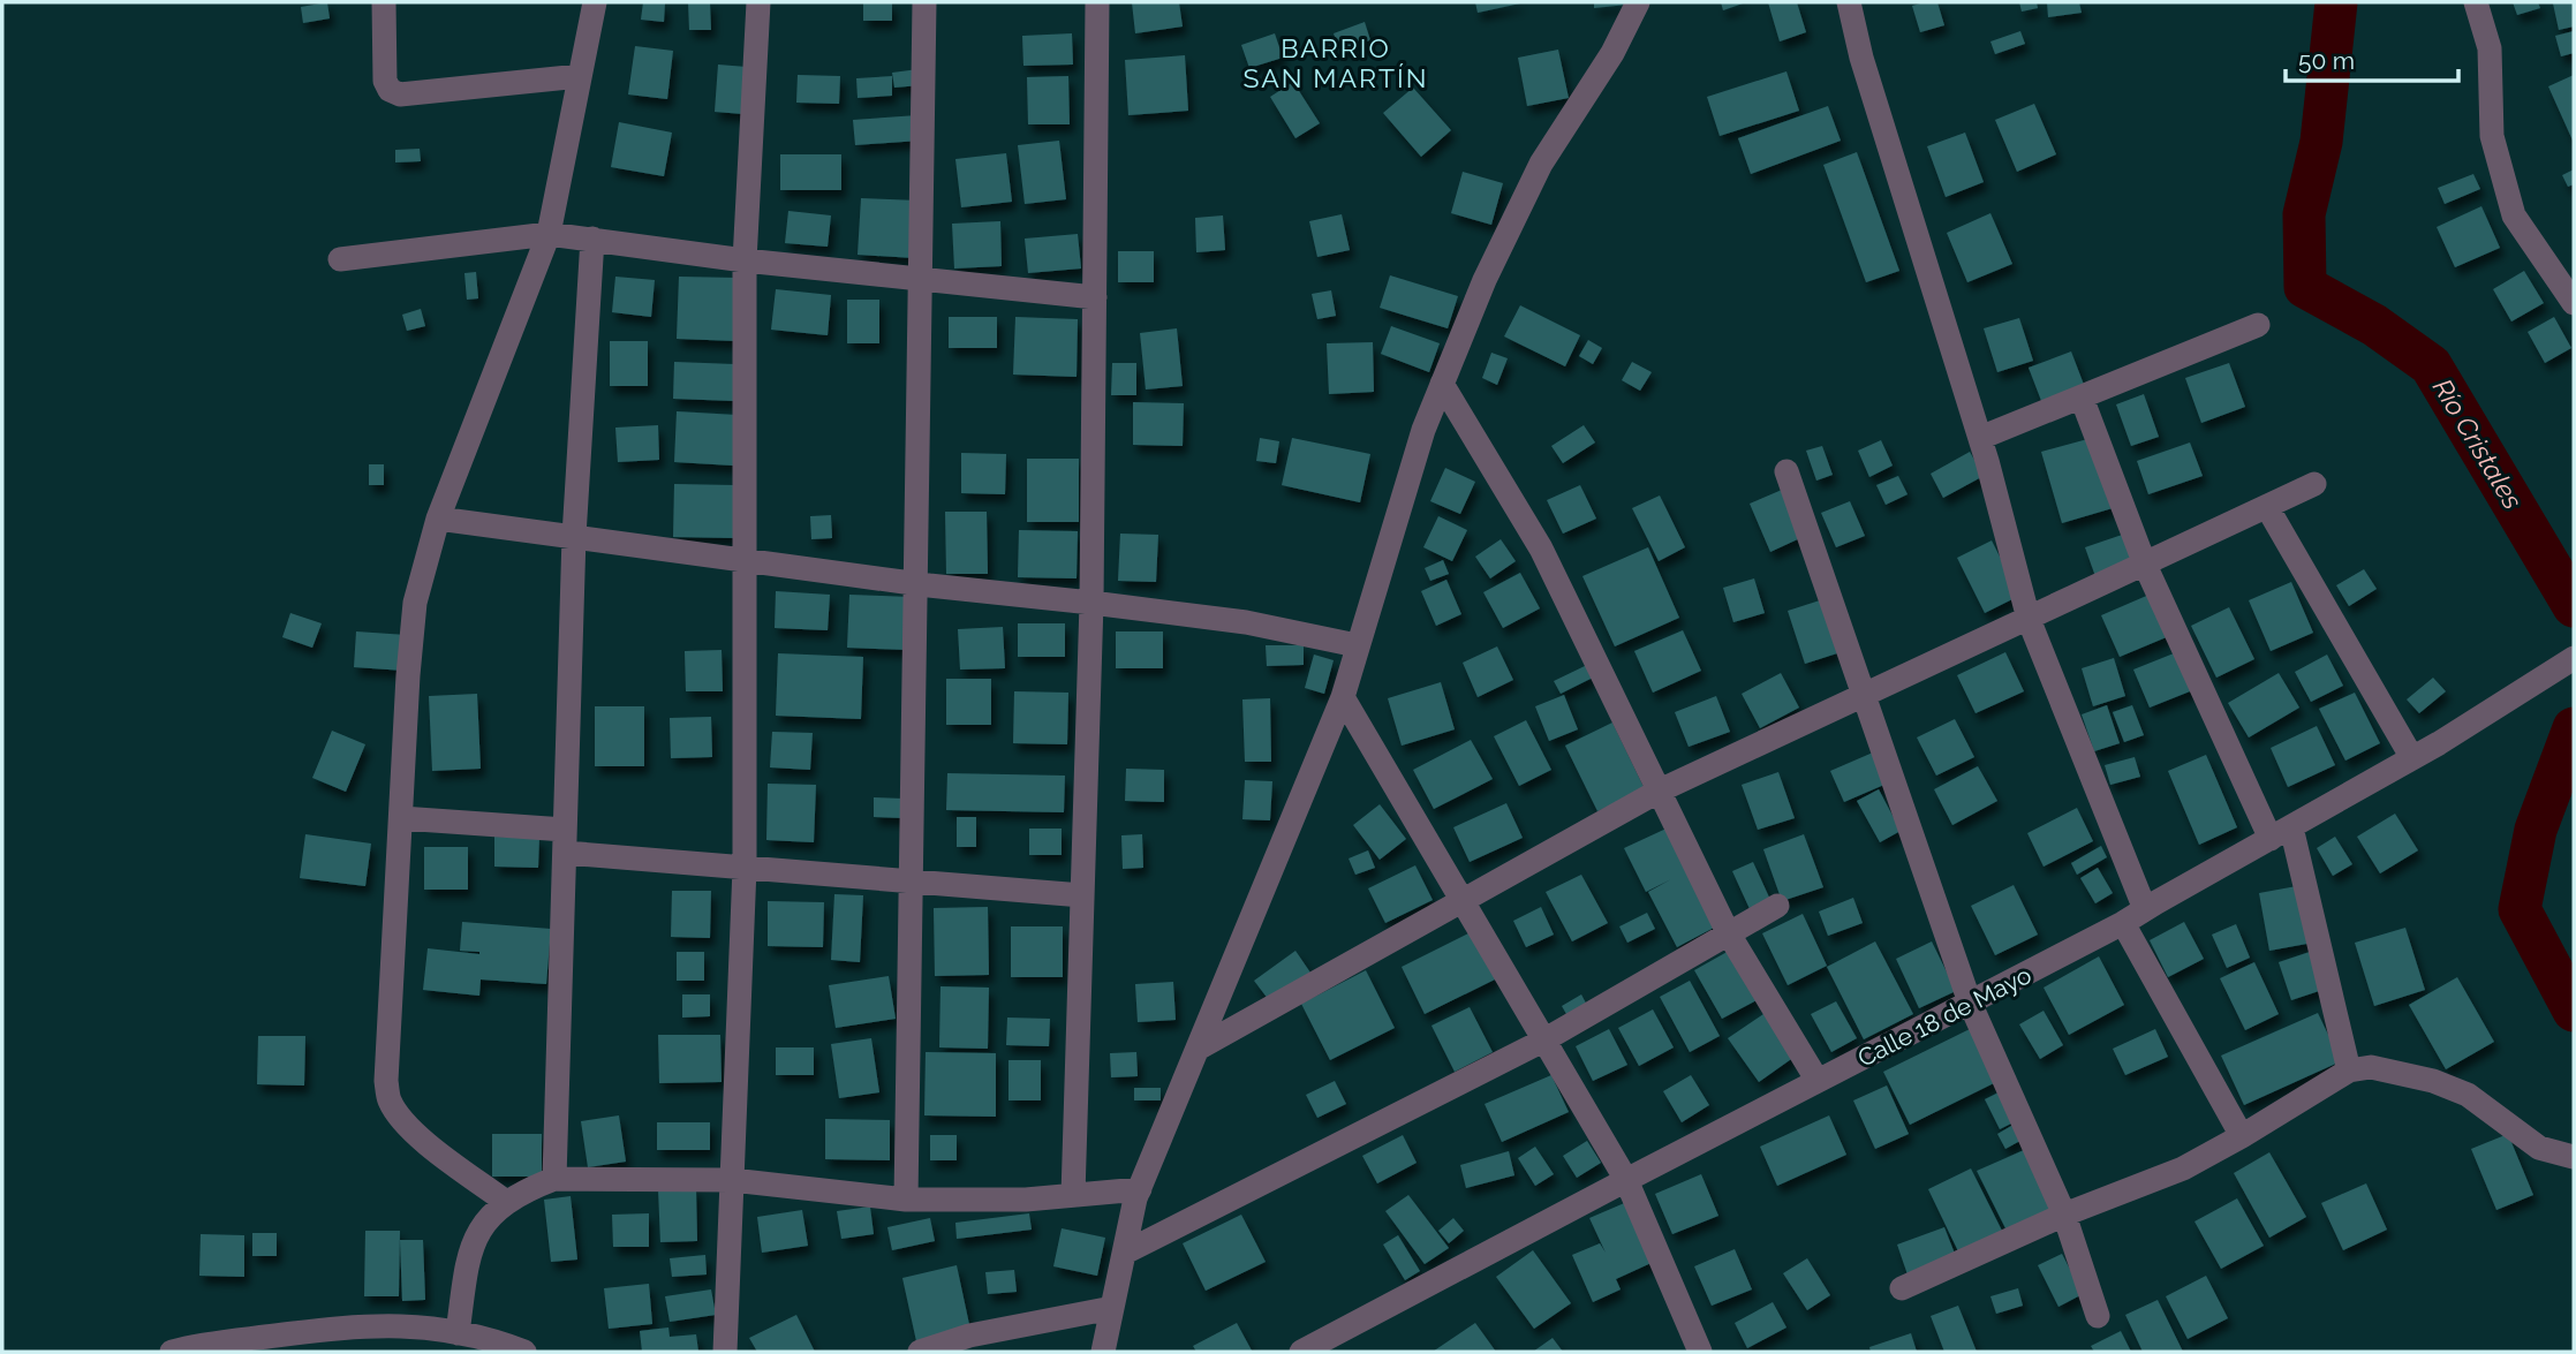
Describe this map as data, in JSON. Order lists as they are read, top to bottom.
{
  "streets": {
    "street": ["Calle 18 de Mayo"]
  },
  "districts": ["BARRIO SAN MARTÍN"],
  "water": ["Río Cristales"],
  "scale_bar": "50 m"
}
